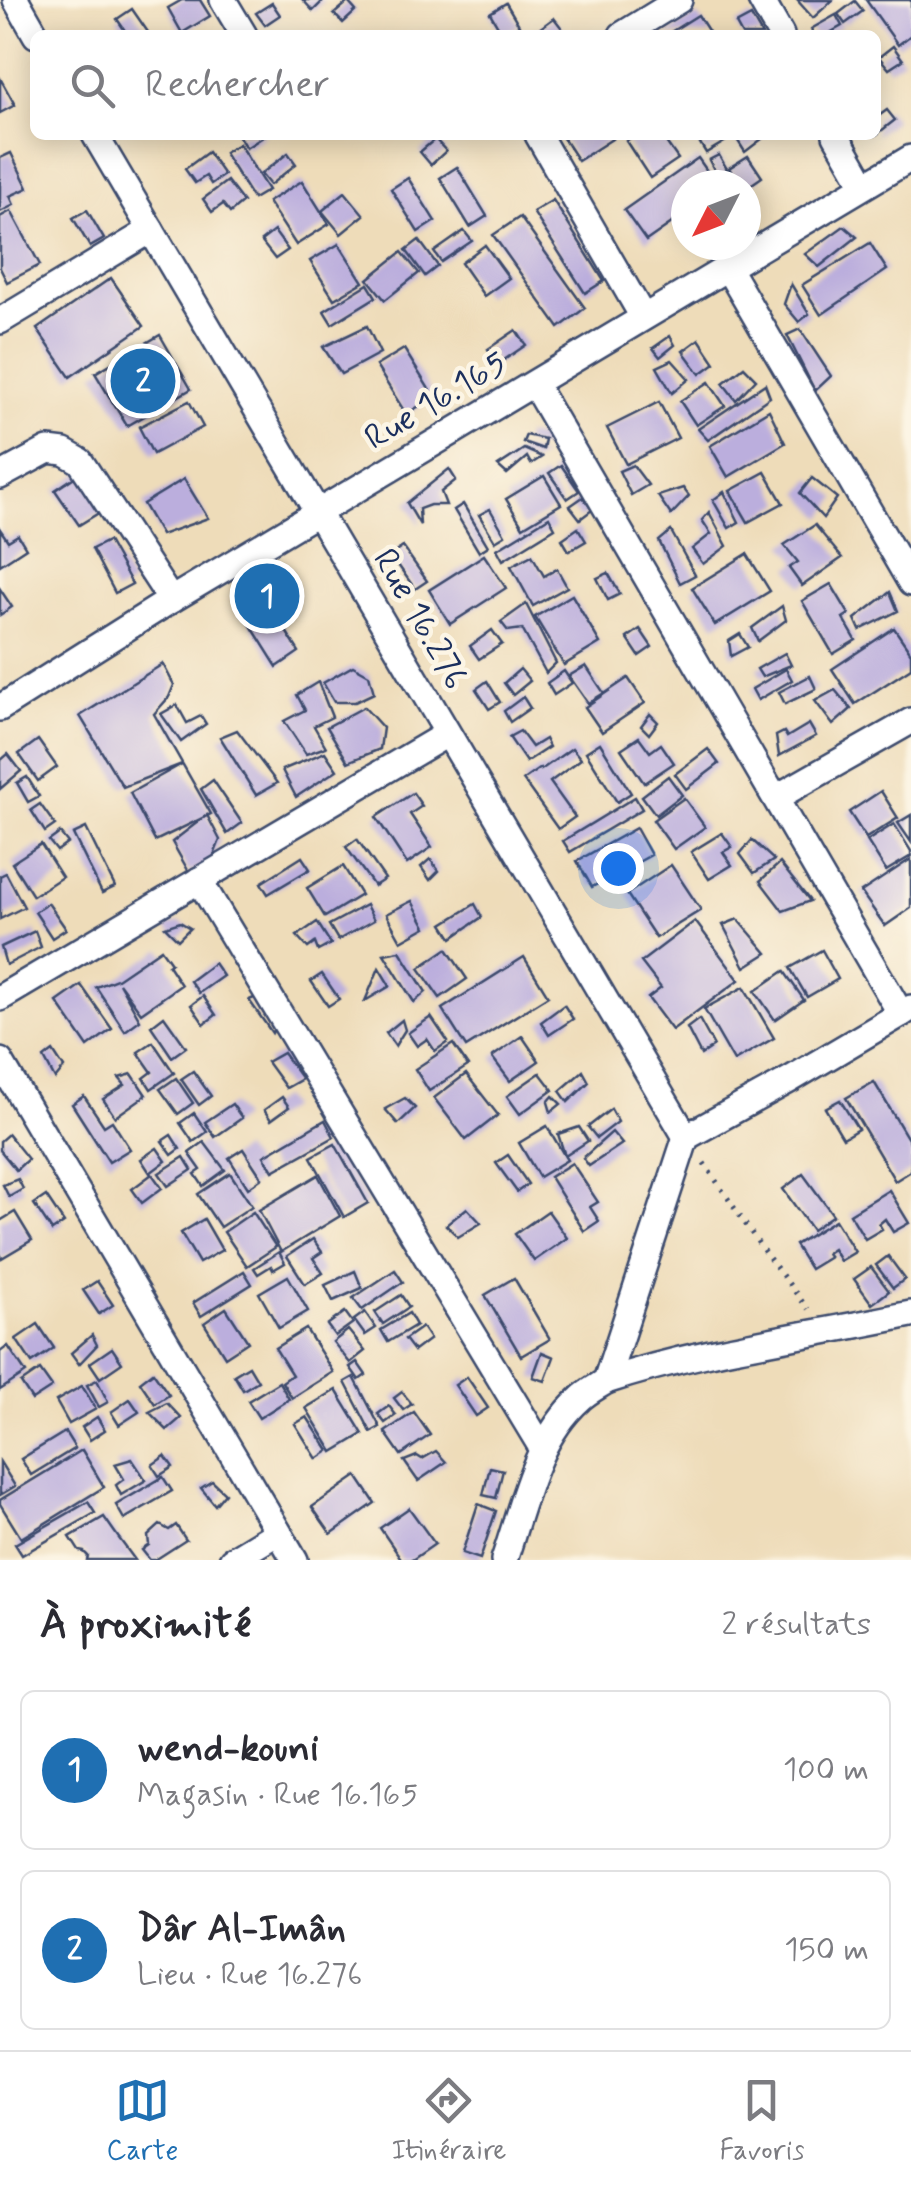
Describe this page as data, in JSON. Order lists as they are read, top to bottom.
{
  "streets": {
    "street": ["Rue 16.165", "Rue 16.276"]
  },
  "crossings": [
    ["Rue 16.165", "Rue 16.276"]
  ],
  "north": "bottom left",
  "page": {
    "search": "Rechercher",
    "pins": ["2", "1"],
    "heading": ["À proximité", "2 résultats"],
    "list": [
      {
        "mark": "1",
        "name": "wend-kouni",
        "note": "Magasin · Rue 16.165",
        "value": "100 m"
      },
      {
        "mark": "2",
        "name": "Dâr Al-Imân",
        "note": "Lieu · Rue 16.276",
        "value": "150 m"
      }
    ],
    "nav": ["Carte", "Itinéraire", "Favoris"]
  }
}
